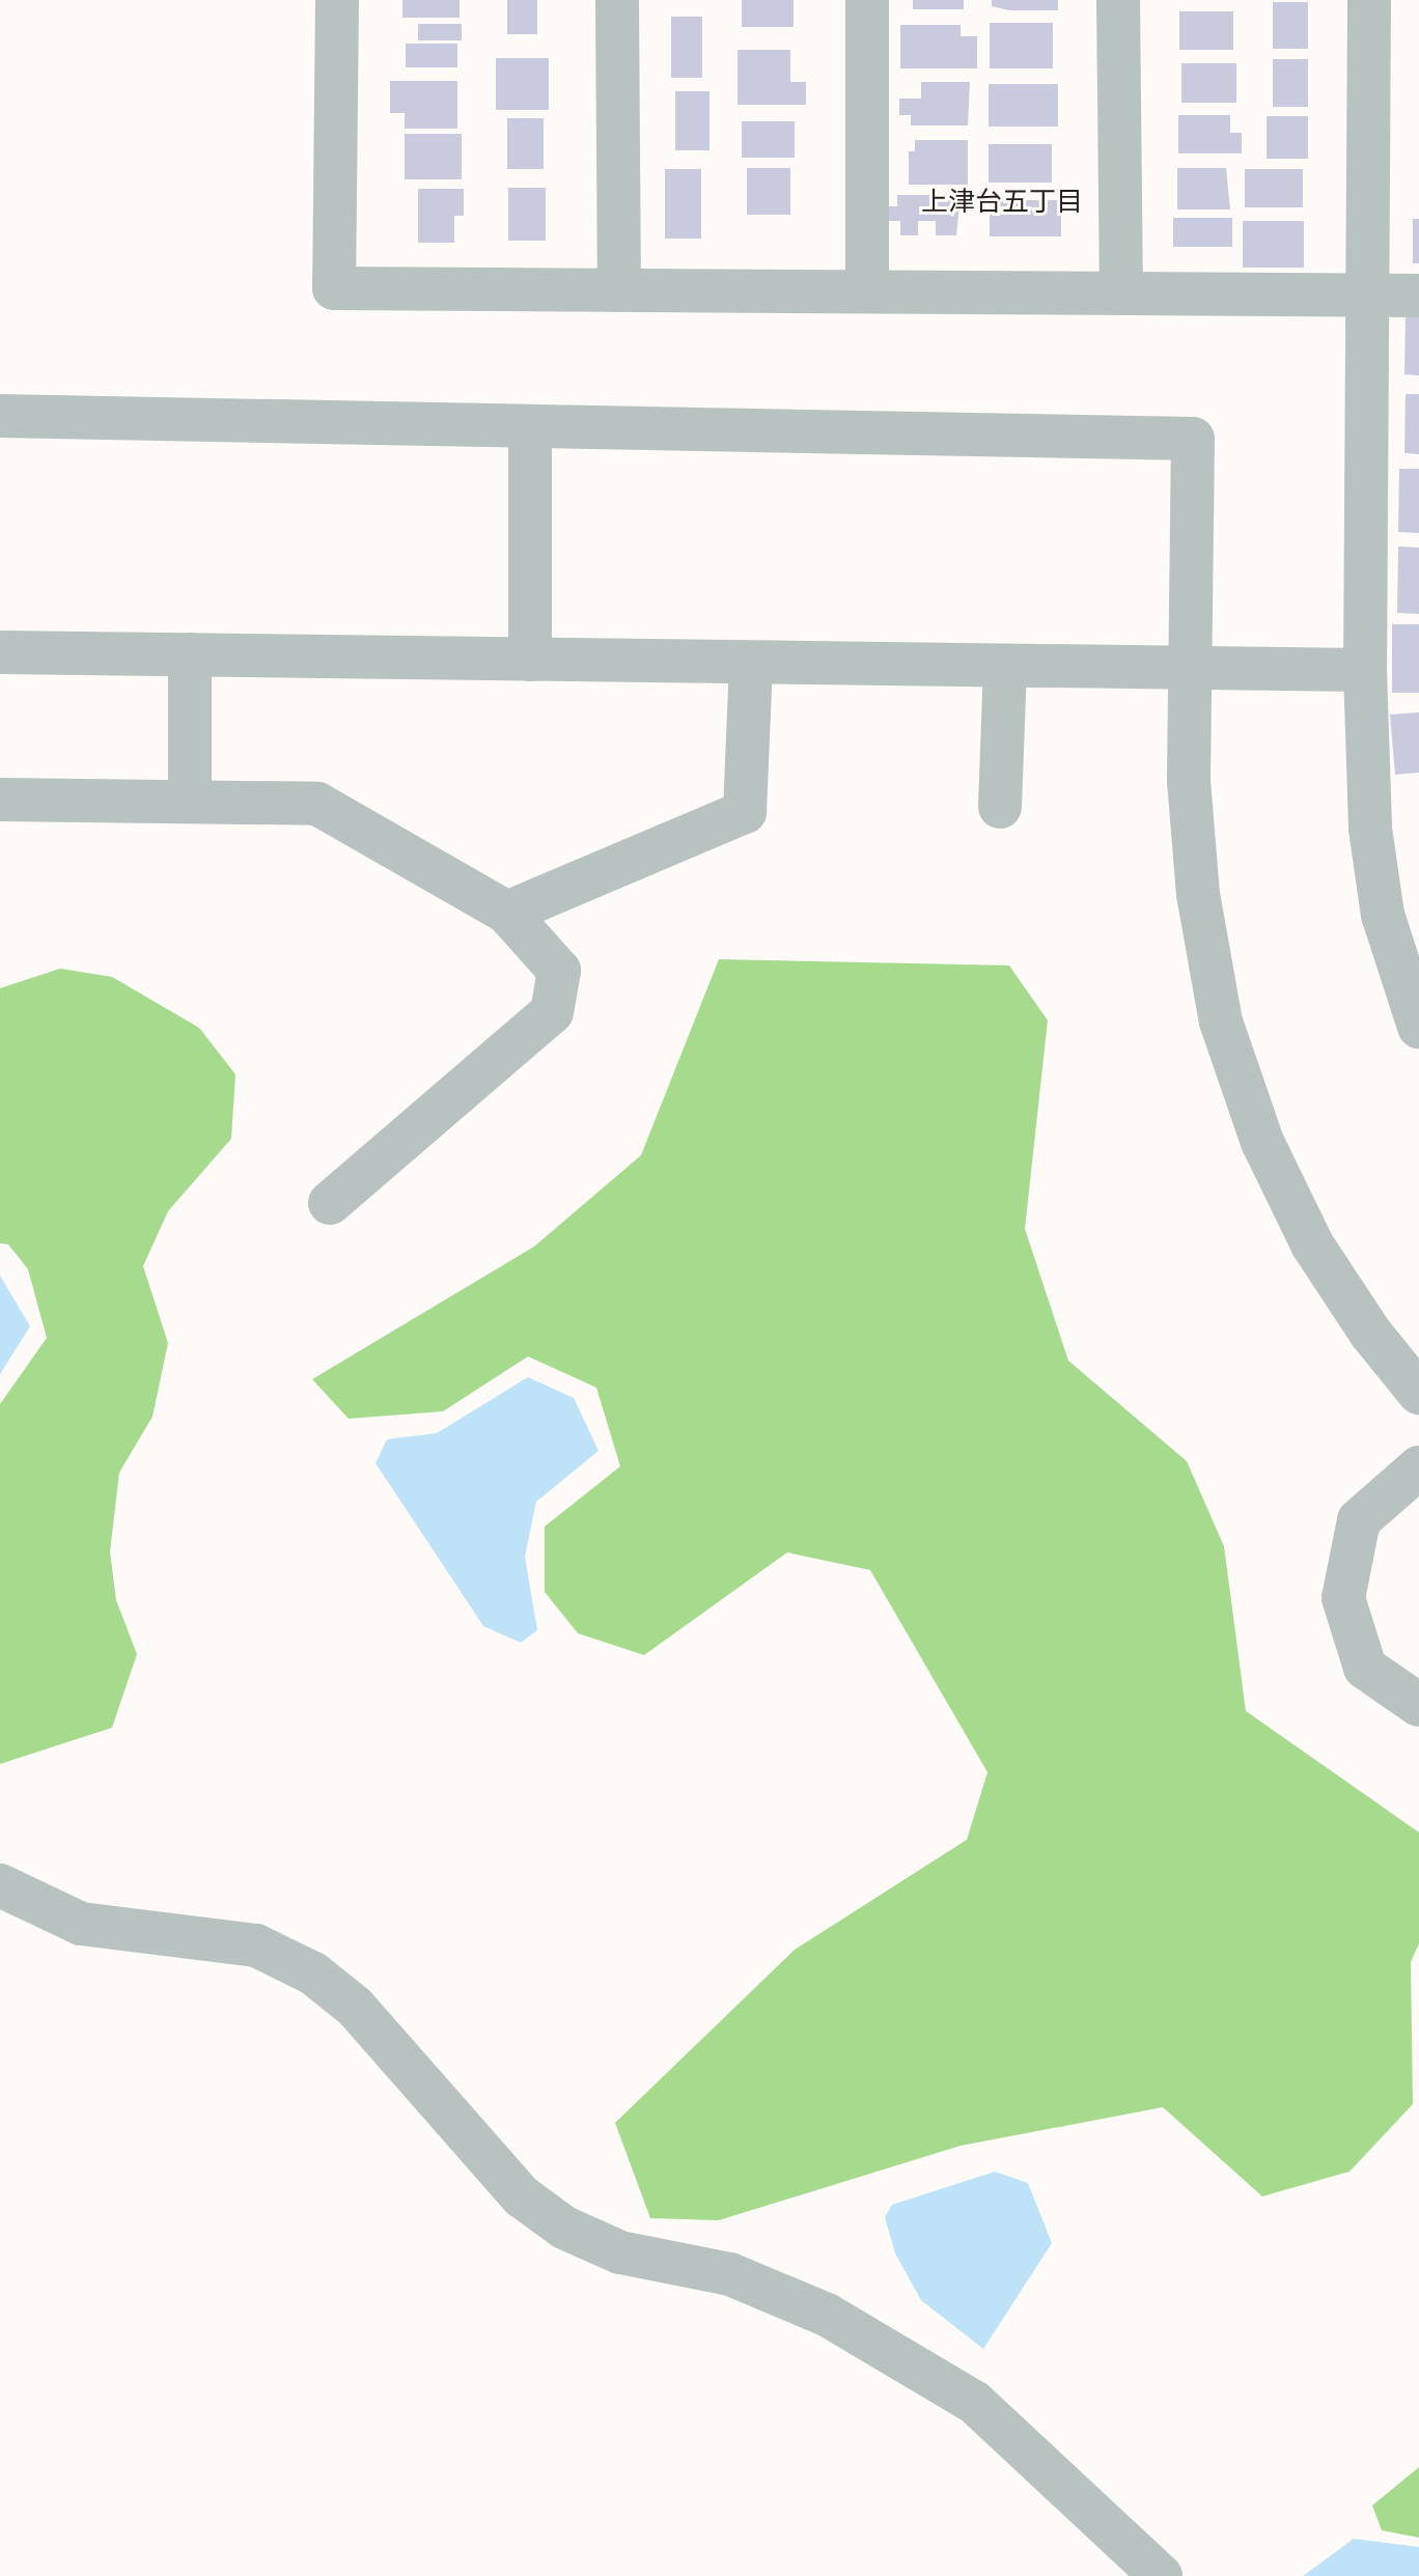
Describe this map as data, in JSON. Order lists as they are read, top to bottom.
{
  "districts": ["上津台五丁目"]
}
